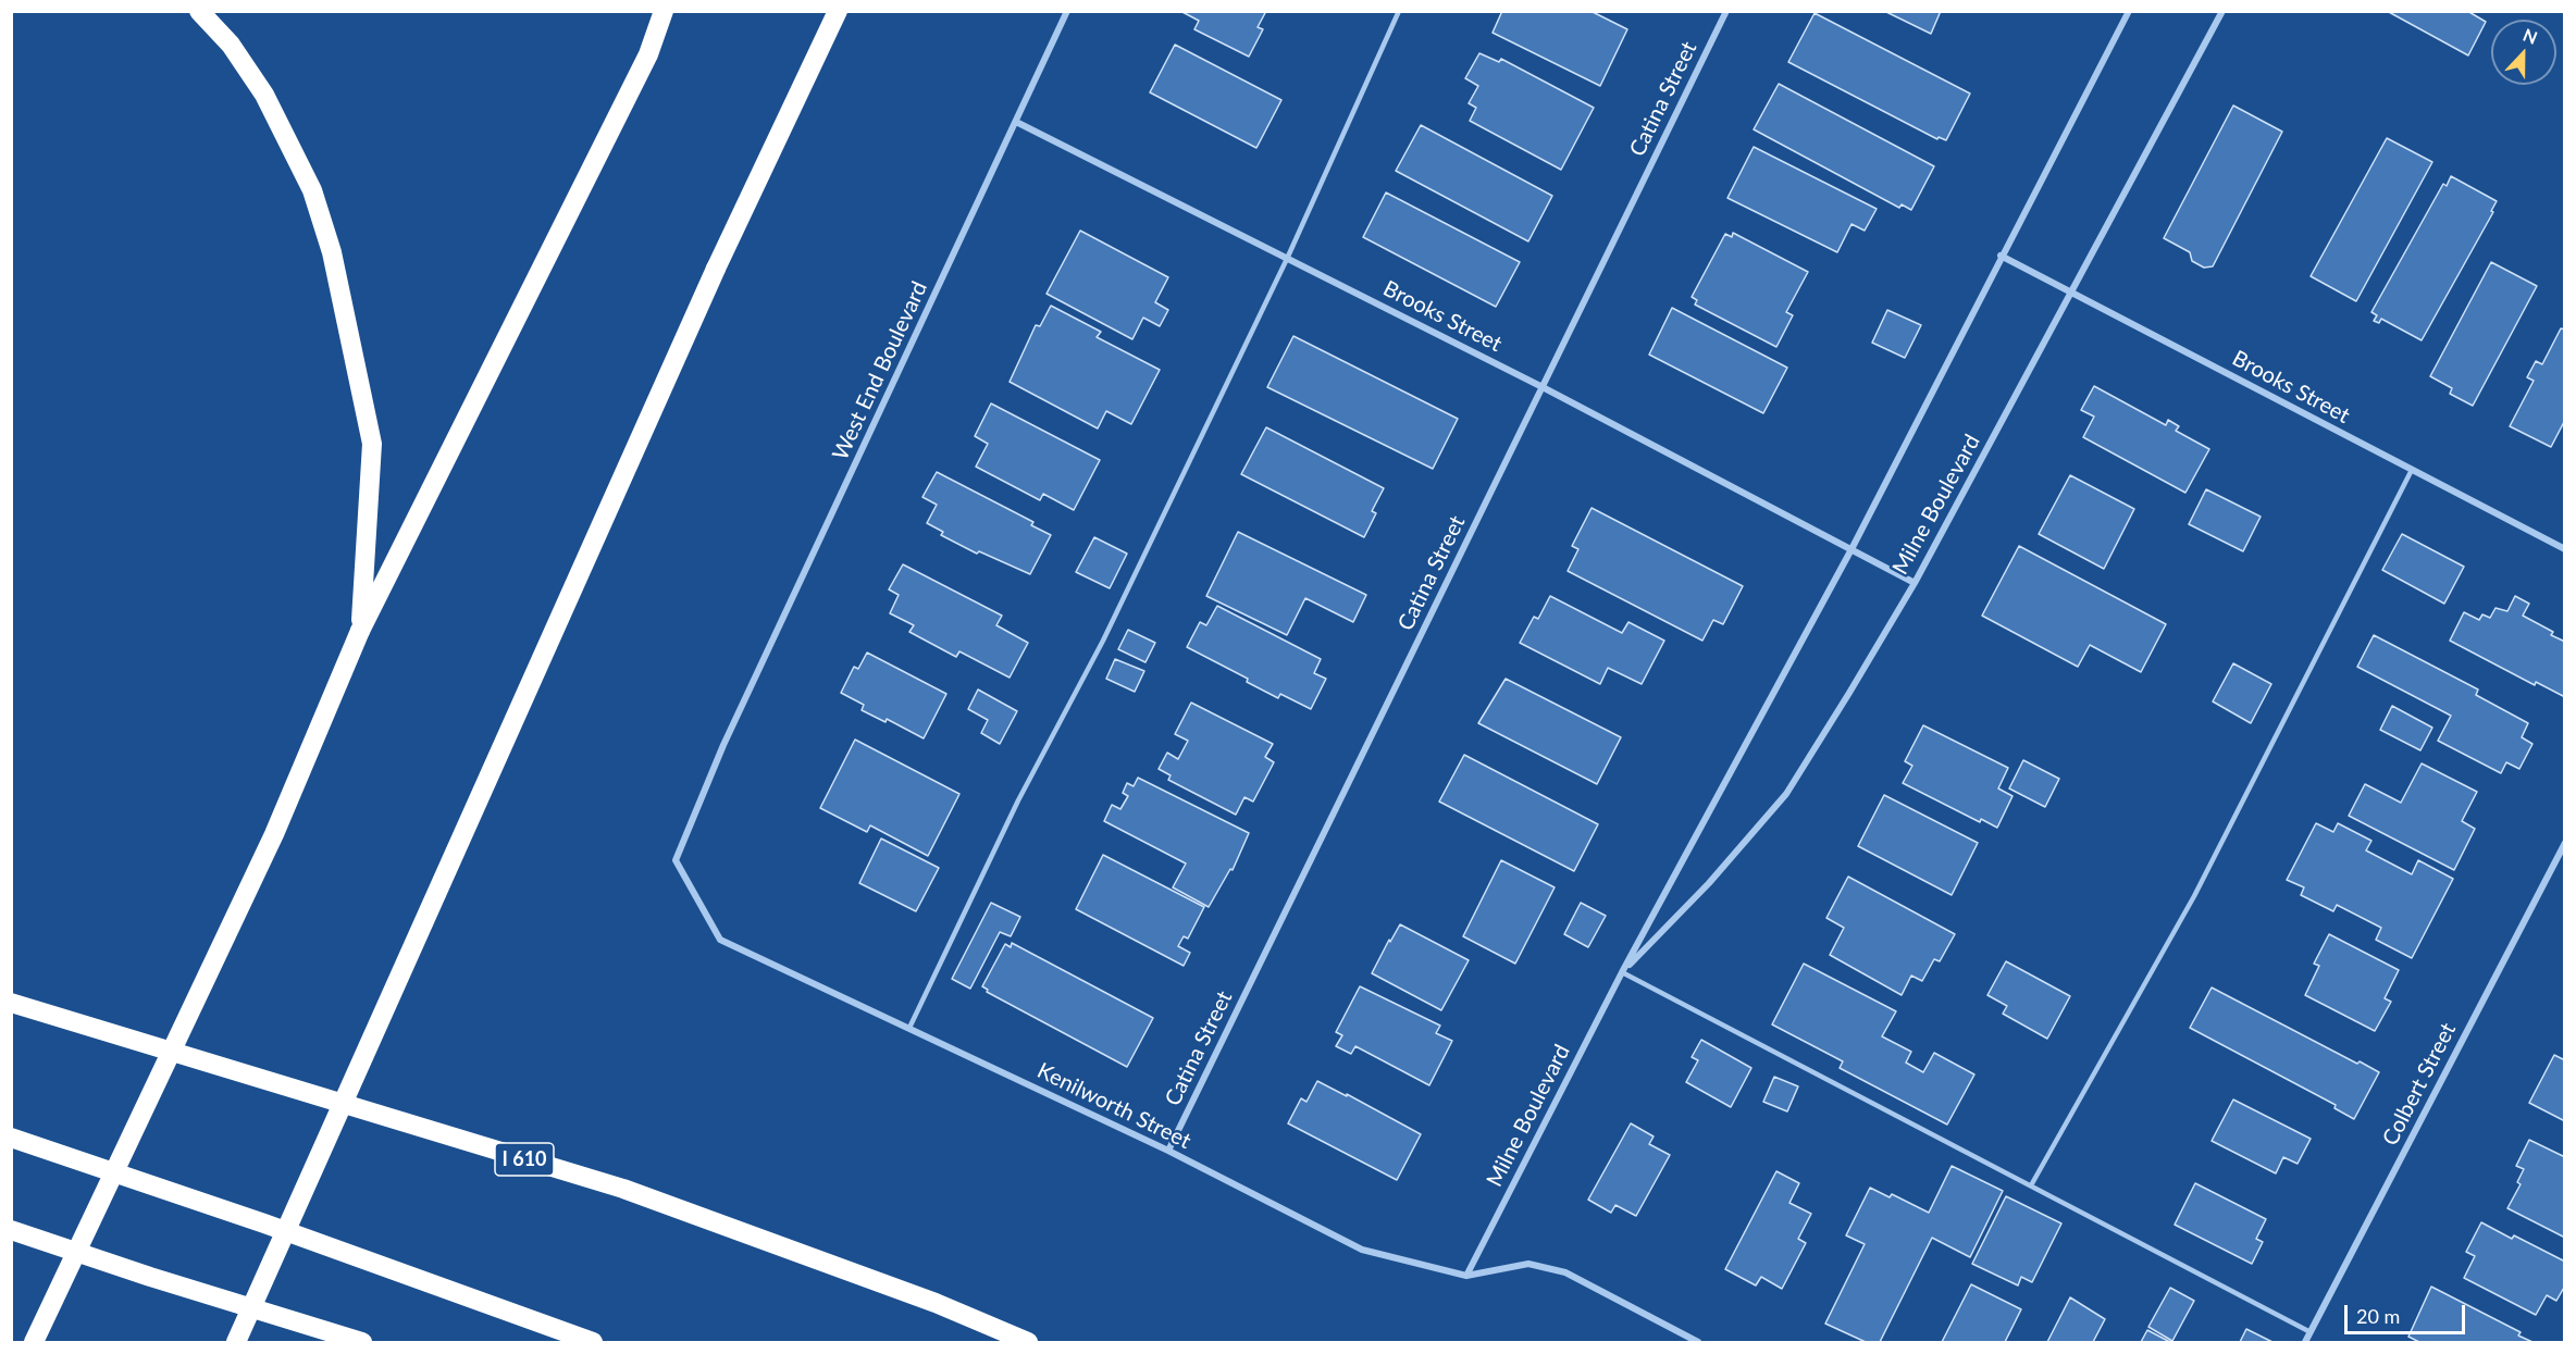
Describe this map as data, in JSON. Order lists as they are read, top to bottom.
{
  "streets": {
    "highway": ["I 610"],
    "street": [
      "Catina Street",
      "Brooks Street",
      "West End Boulevard",
      "Milne Boulevard",
      "Colbert Street",
      "Kenilworth Street"
    ]
  },
  "crossings": [
    ["Catina Street", "Brooks Street"],
    ["Catina Street", "Kenilworth Street"],
    ["Brooks Street", "West End Boulevard"],
    ["Brooks Street", "Milne Boulevard"],
    ["West End Boulevard", "Kenilworth Street"],
    ["Milne Boulevard", "Kenilworth Street"]
  ],
  "scale_bar": "20 m",
  "north": "top"
}
